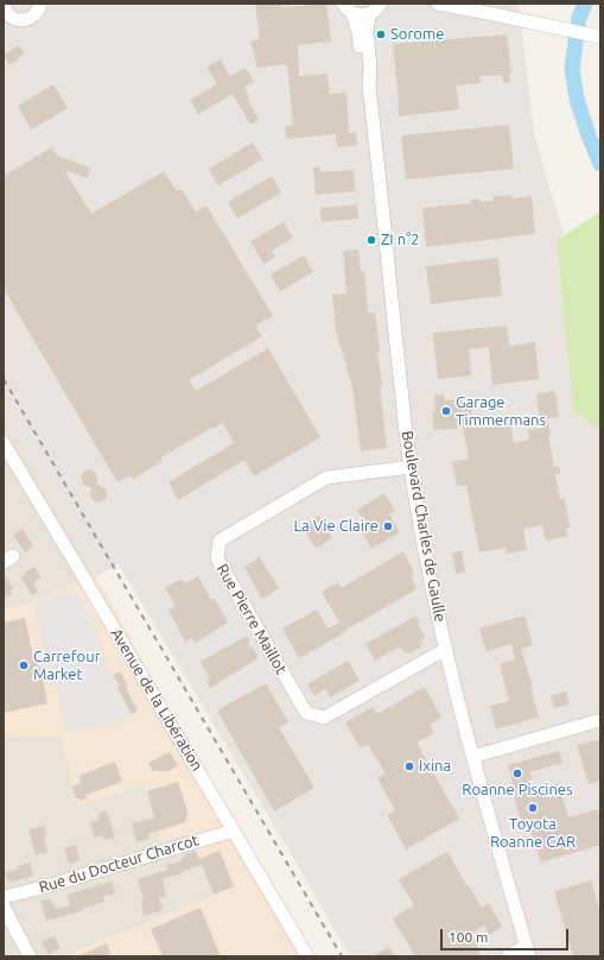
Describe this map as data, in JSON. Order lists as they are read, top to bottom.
{
  "streets": {
    "street": [
      "Boulevard Charles de Gaulle",
      "Rue Pierre Maillot",
      "Avenue de la Libération",
      "Rue du Docteur Charcot"
    ]
  },
  "crossings": [
    ["Boulevard Charles de Gaulle", "Rue Pierre Maillot"],
    ["Avenue de la Libération", "Rue du Docteur Charcot"]
  ],
  "places": [
    "Sorome",
    "ZI n°2",
    "Garage Timmermans",
    "La Vie Claire",
    "Carrefour Market",
    "Ixina",
    "Roanne Piscines",
    "Toyota Roanne CAR"
  ],
  "scale_bar": "100 m"
}
